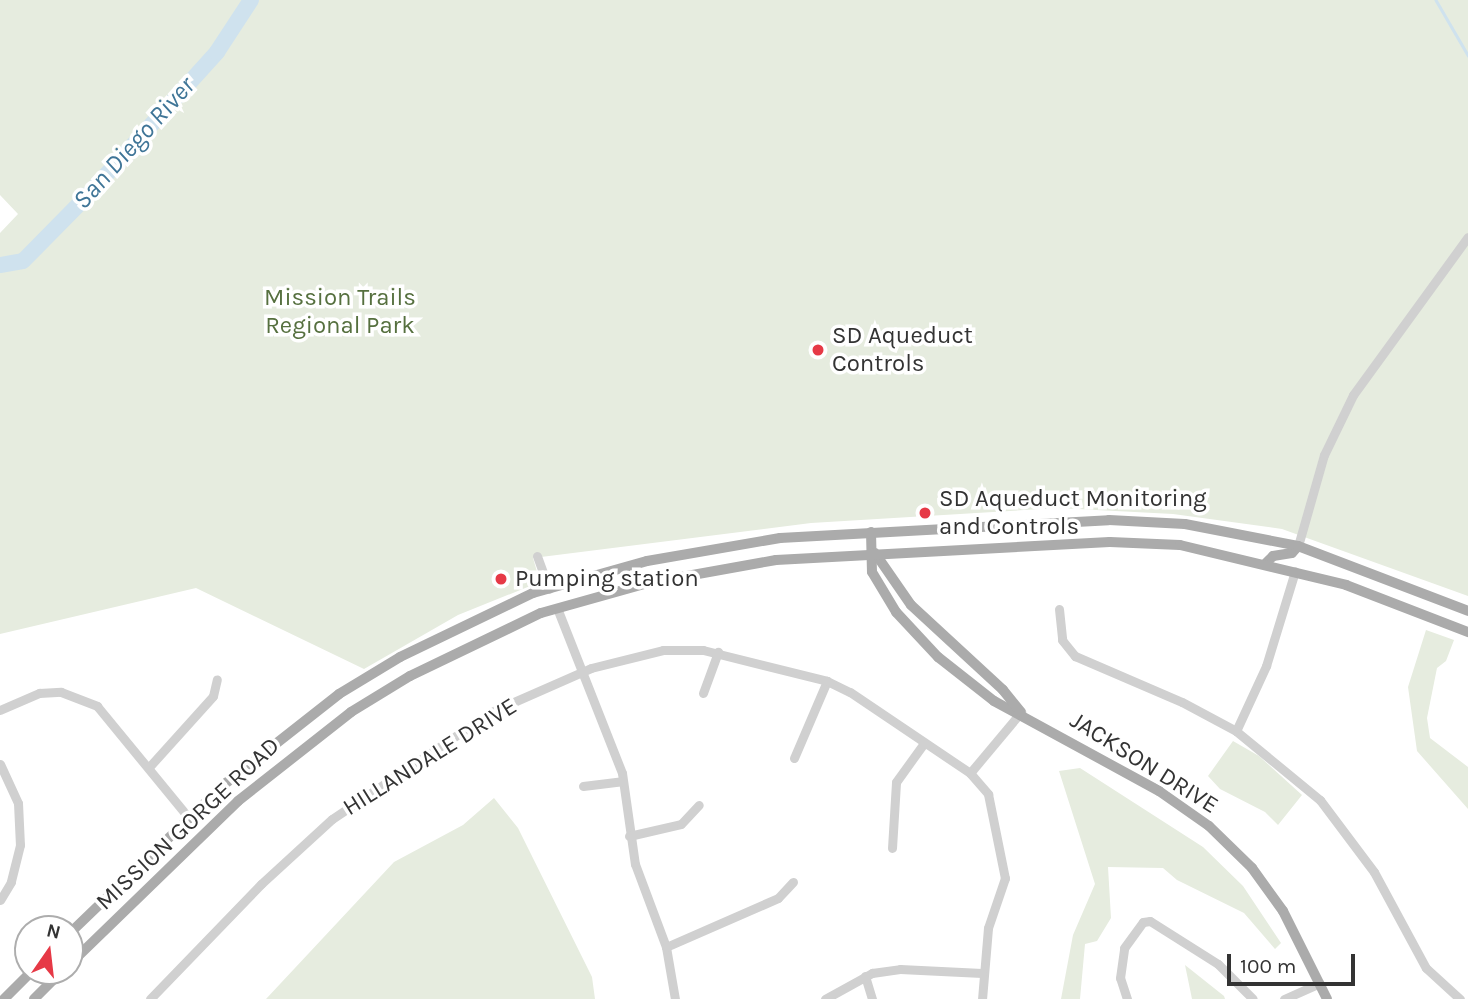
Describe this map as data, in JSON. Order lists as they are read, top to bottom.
{
  "streets": {
    "main road": ["JACKSON DRIVE", "MISSION GORGE ROAD"],
    "street": ["HILLANDALE DRIVE"]
  },
  "crossings": [
    ["JACKSON DRIVE", "MISSION GORGE ROAD"]
  ],
  "water": ["San Diego River"],
  "parks": ["Mission Trails Regional Park"],
  "places": ["SD Aqueduct Controls", "SD Aqueduct Monitoring and Controls", "Pumping station"],
  "scale_bar": "100 m",
  "north": "top"
}
